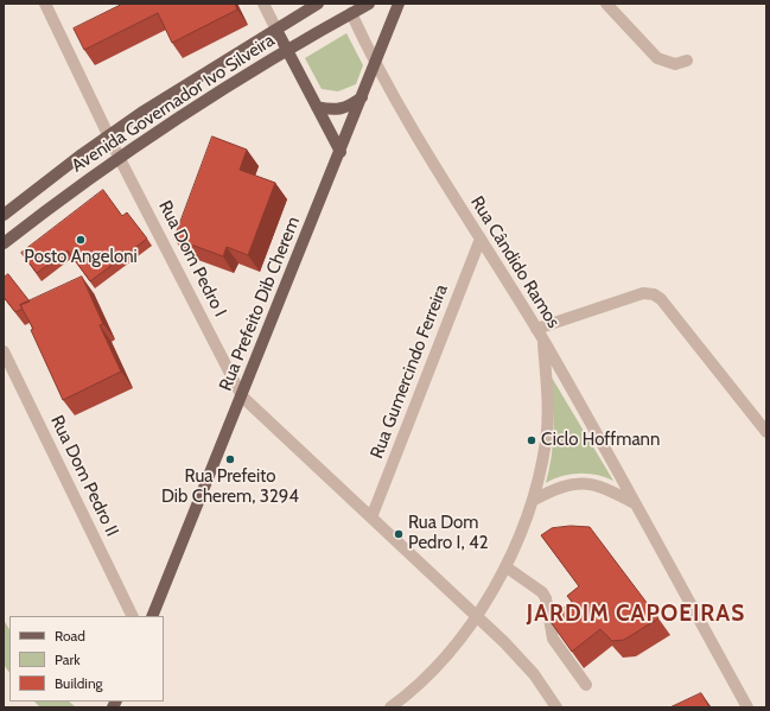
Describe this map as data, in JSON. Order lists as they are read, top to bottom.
{
  "streets": {
    "main road": ["Avenida Governador Ivo Silveira", "Rua Prefeito Dib Cherem"],
    "street": [
      "Rua Dom Pedro I",
      "Rua Cândido Ramos",
      "Rua Gumercindo Ferreira",
      "Rua Dom Pedro II"
    ]
  },
  "crossings": [
    ["Avenida Governador Ivo Silveira", "Rua Dom Pedro I"],
    ["Avenida Governador Ivo Silveira", "Rua Cândido Ramos"],
    ["Rua Dom Pedro I", "Rua Cândido Ramos"],
    ["Rua Dom Pedro I", "Rua Prefeito Dib Cherem"],
    ["Rua Dom Pedro I", "Rua Gumercindo Ferreira"],
    ["Rua Cândido Ramos", "Rua Prefeito Dib Cherem"],
    ["Rua Cândido Ramos", "Rua Gumercindo Ferreira"]
  ],
  "districts": ["JARDIM CAPOEIRAS"],
  "places": [
    "Posto Angeloni",
    "Ciclo Hoffmann",
    "Rua Prefeito Dib Cherem, 3294",
    "Rua Dom Pedro I, 42"
  ],
  "legend": ["Road", "Park", "Building"]
}
